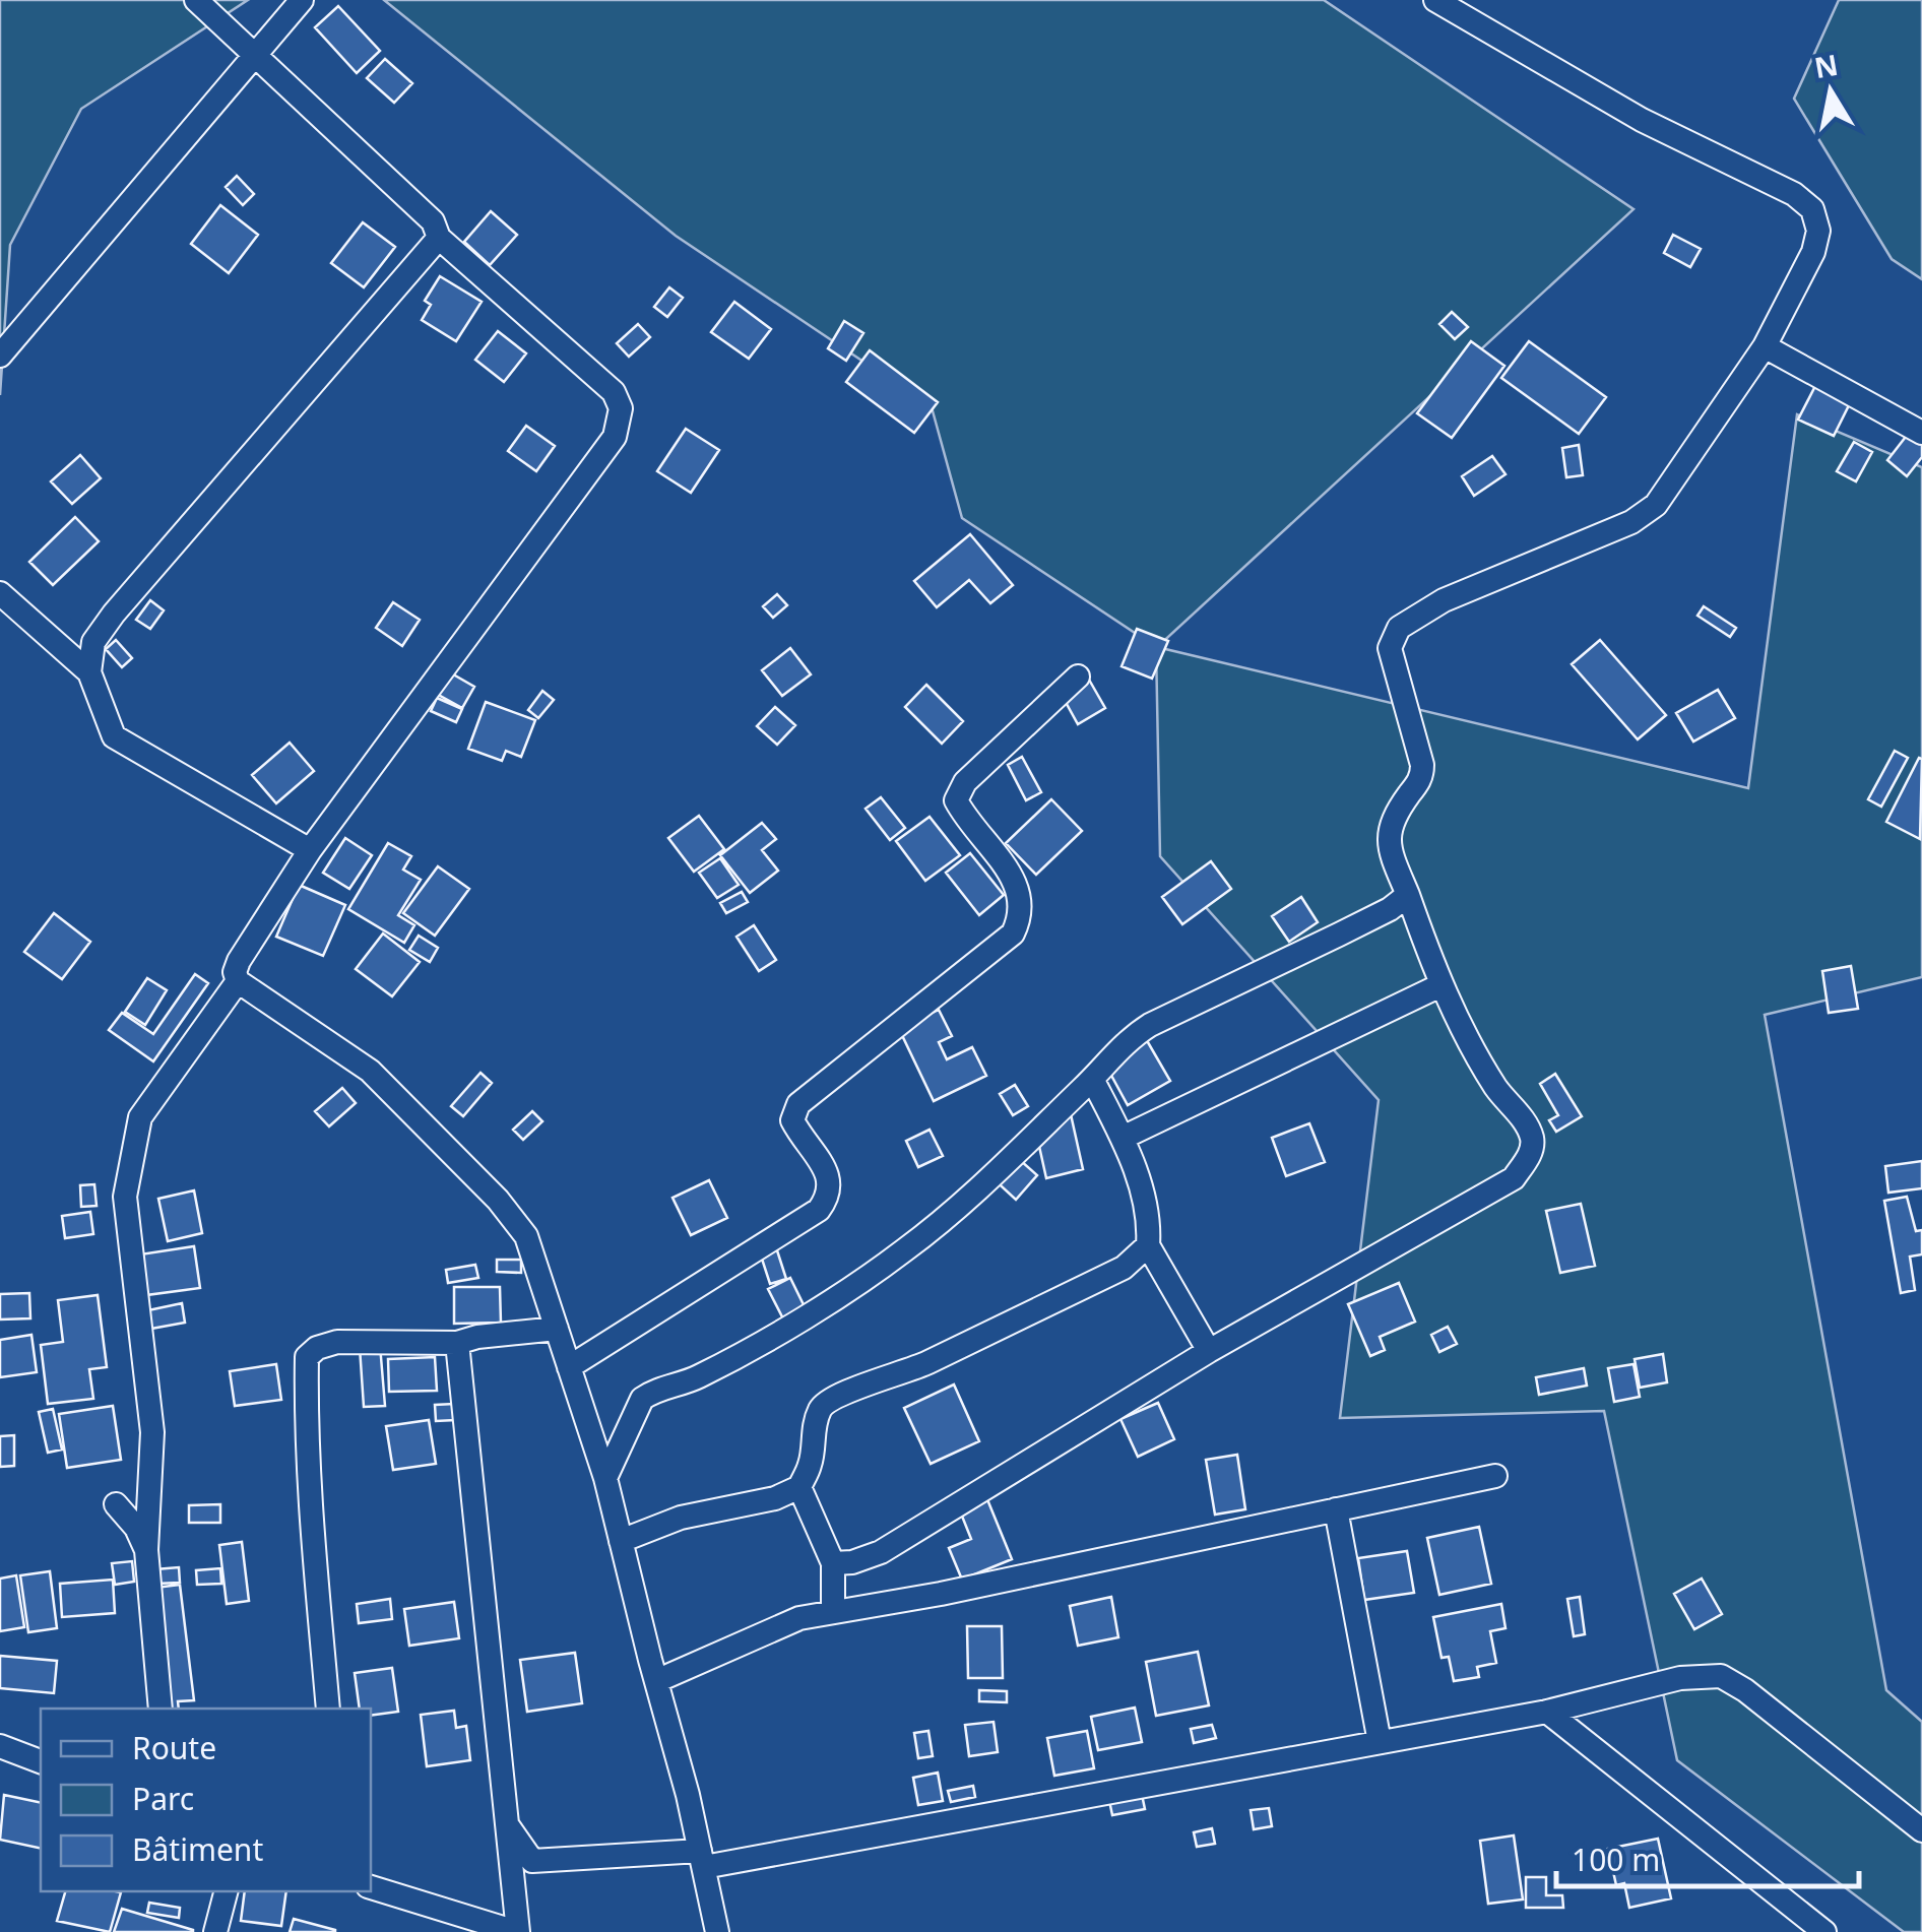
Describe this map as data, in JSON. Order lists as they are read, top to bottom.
{
  "legend": ["Route", "Parc", "Bâtiment"],
  "scale_bar": "100 m",
  "north": "top"
}
